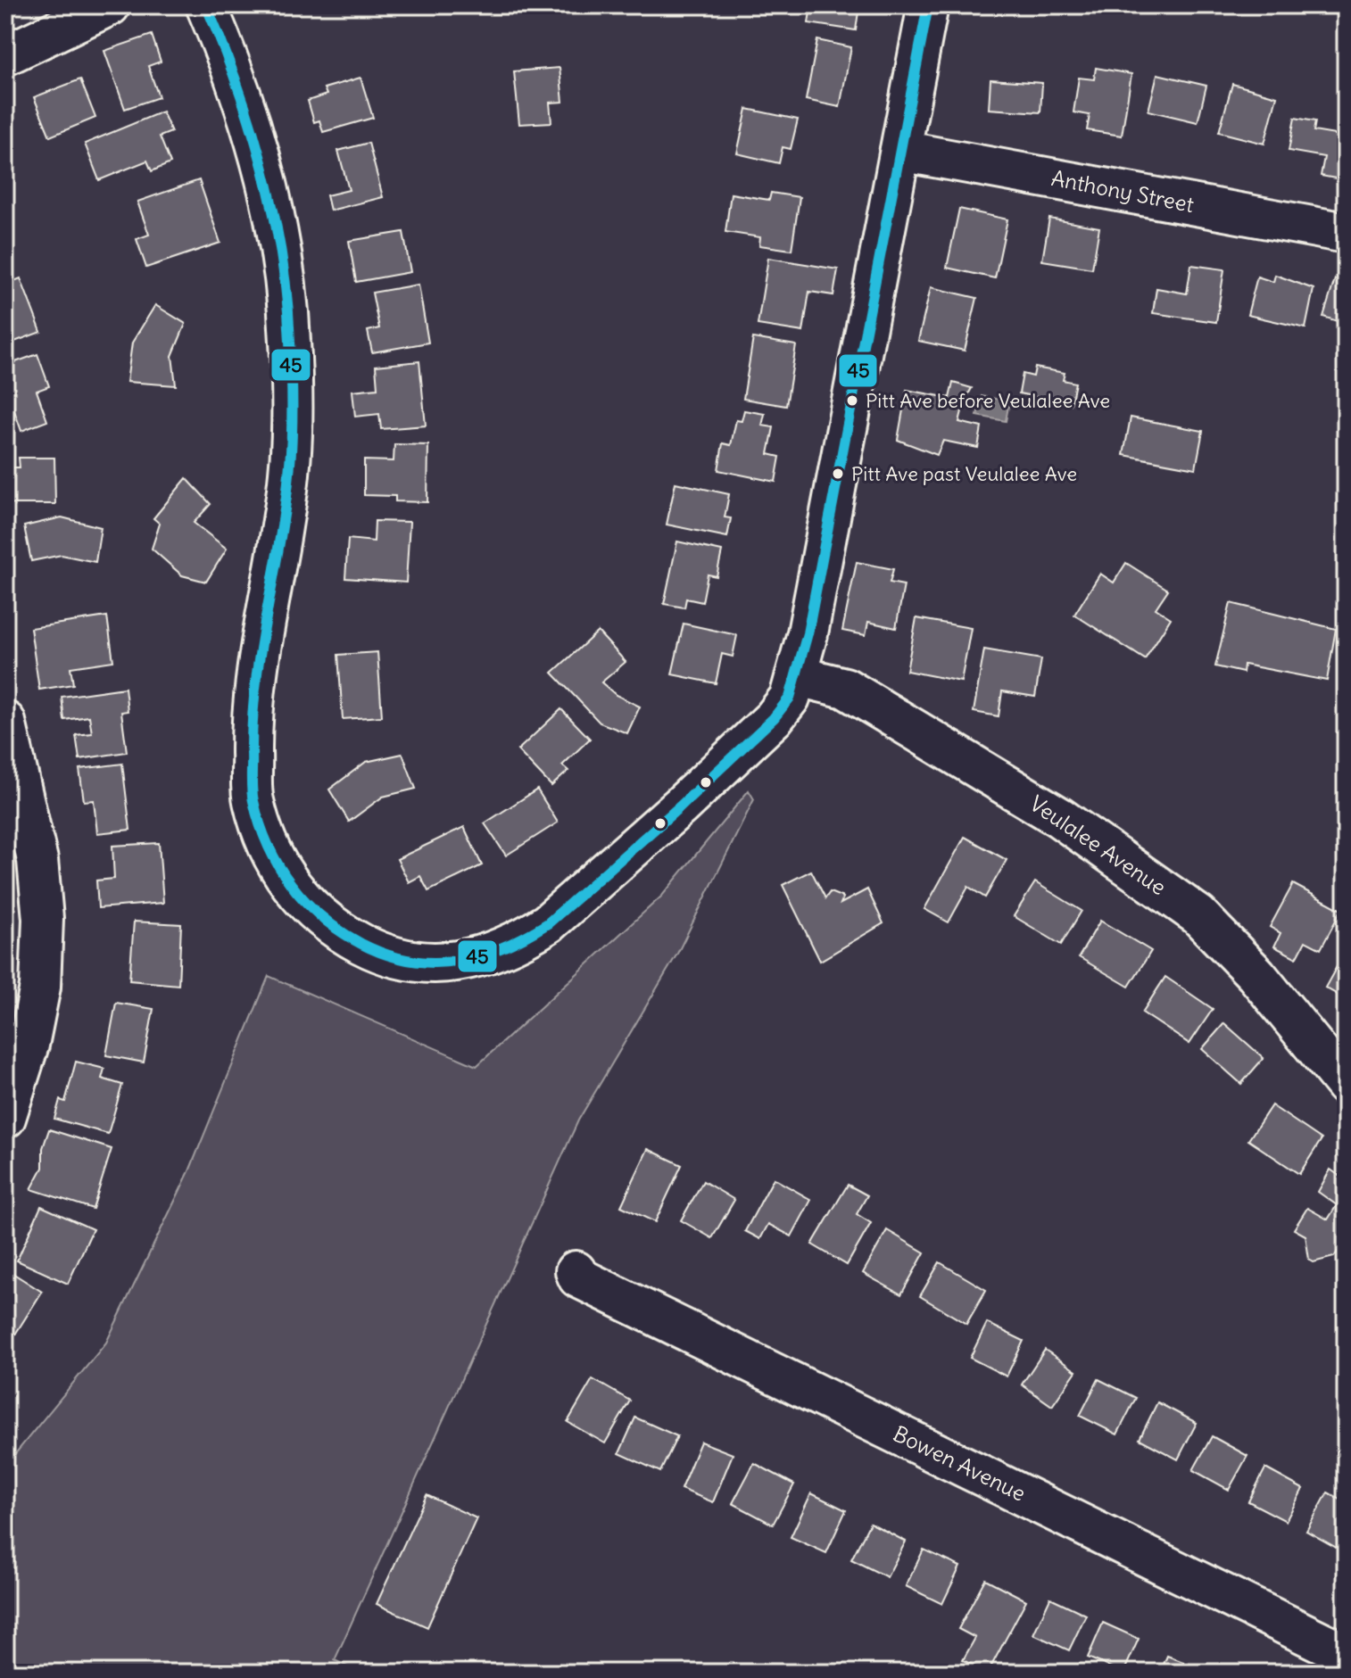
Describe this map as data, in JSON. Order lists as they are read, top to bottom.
{
  "streets": {
    "street": ["Anthony Street", "Veulalee Avenue", "Bowen Avenue"]
  },
  "places": ["Pitt Ave before Veulalee Ave", "Pitt Ave past Veulalee Ave"],
  "lines": ["transit line 45"]
}
